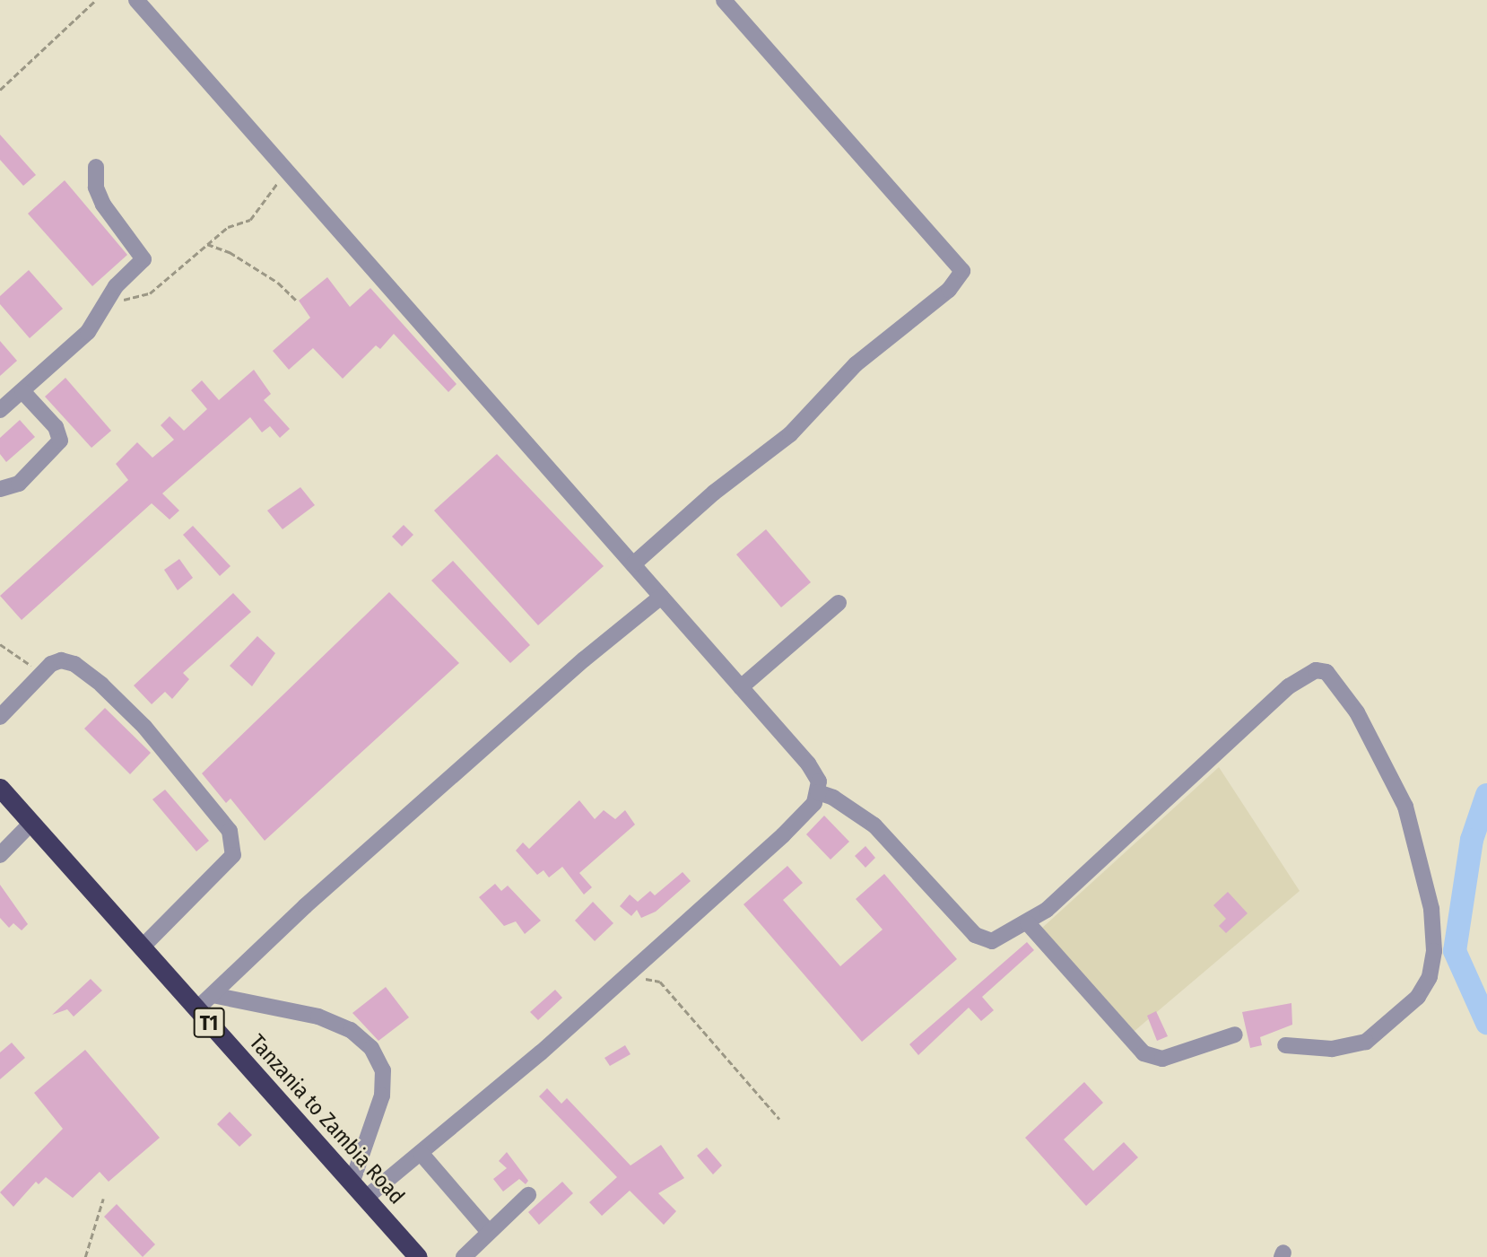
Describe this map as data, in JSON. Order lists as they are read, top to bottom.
{
  "streets": {
    "highway": ["T1", "Tanzania to Zambia Road"]
  }
}
